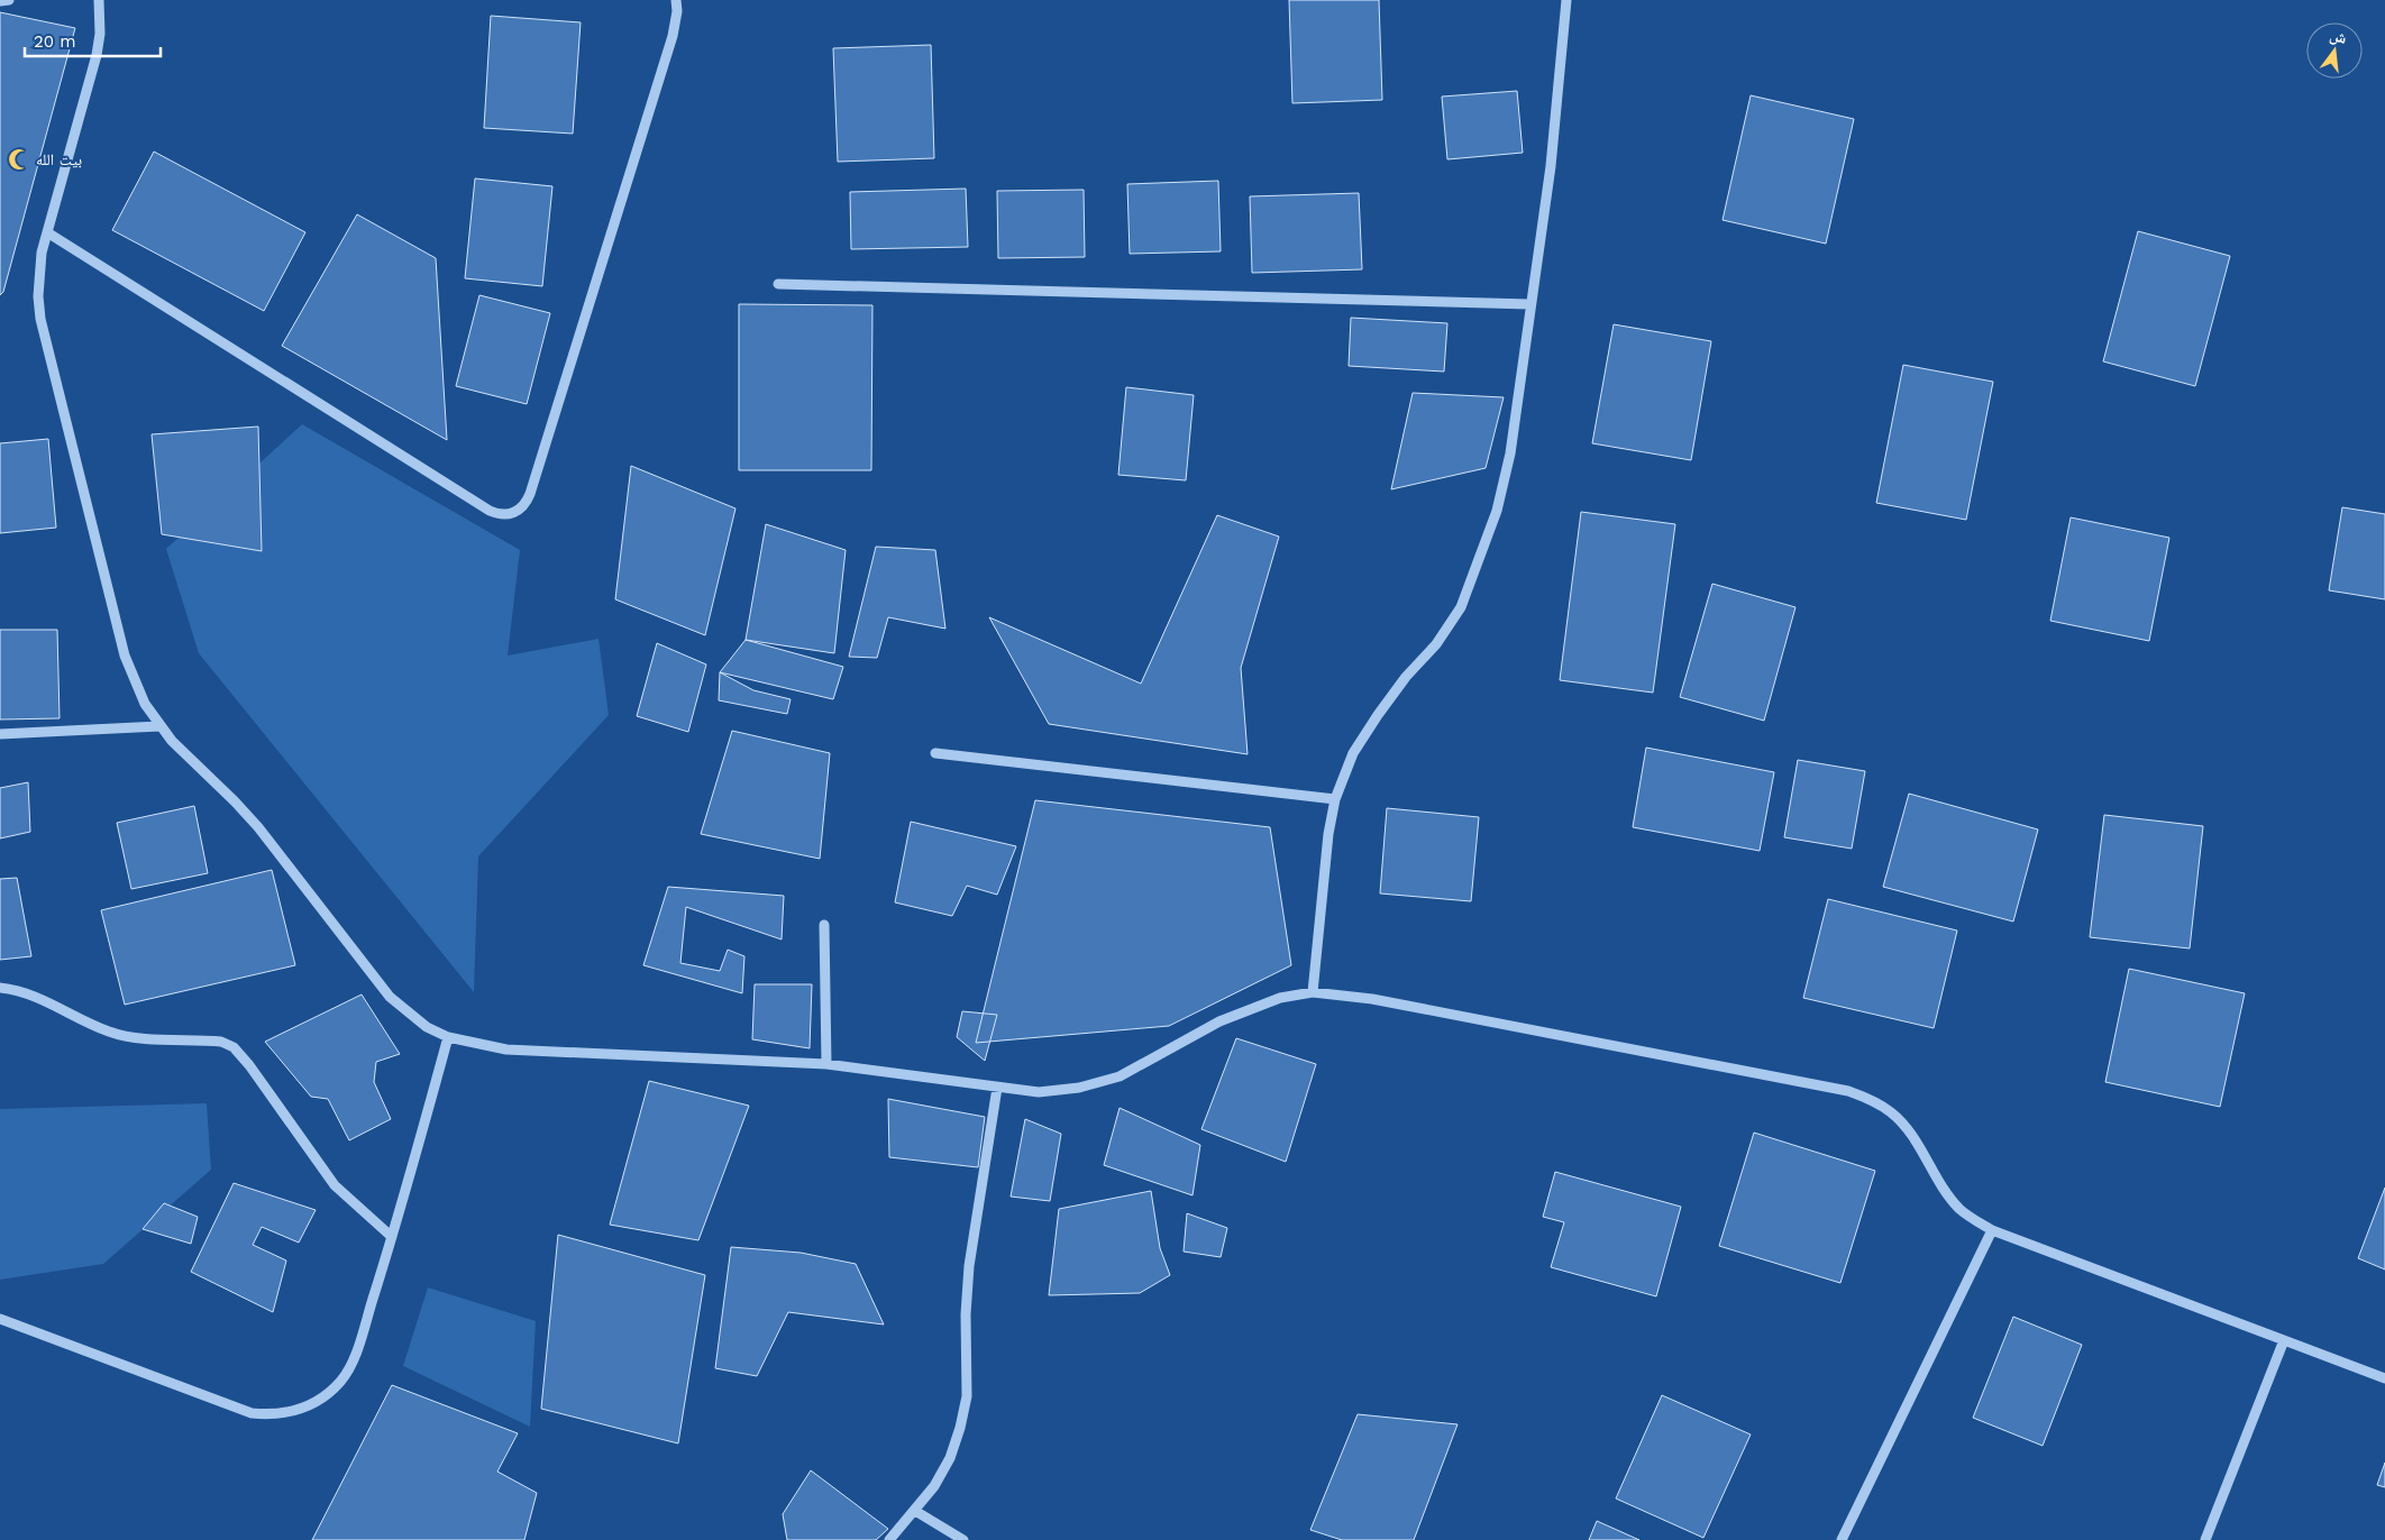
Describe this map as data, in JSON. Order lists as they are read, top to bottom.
{
  "places": {
    "mosque": ["بيت الله"]
  },
  "scale_bar": "20 m",
  "north": "top"
}
